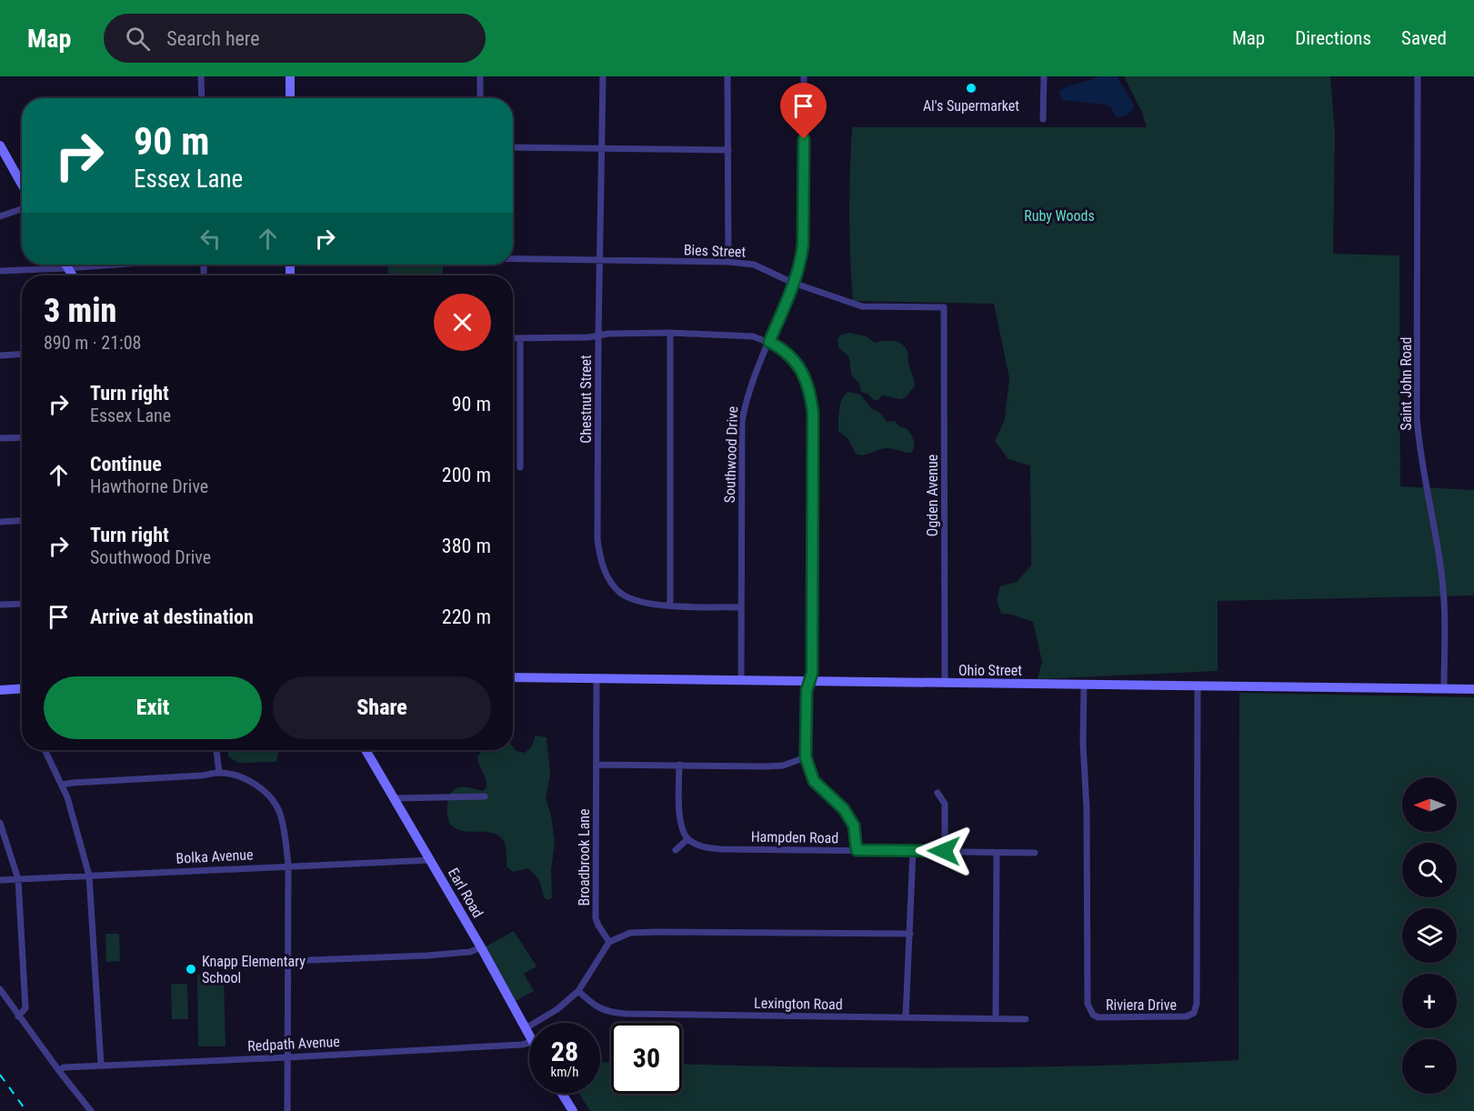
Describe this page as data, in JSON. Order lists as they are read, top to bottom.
{
  "streets": {
    "street": [
      "Bies Street",
      "Saint John Road",
      "Chestnut Street",
      "Southwood Drive",
      "Ogden Avenue",
      "Ohio Street",
      "Hampden Road",
      "Bolka Avenue",
      "Broadbrook Lane",
      "Earl Road",
      "Lexington Road",
      "Riviera Drive",
      "Redpath Avenue"
    ]
  },
  "crossings": [
    ["Bies Street", "Chestnut Street"],
    ["Bies Street", "Southwood Drive"],
    ["Bies Street", "Ogden Avenue"],
    ["Saint John Road", "Ohio Street"],
    ["Chestnut Street", "Southwood Drive"],
    ["Southwood Drive", "Ohio Street"],
    ["Ogden Avenue", "Ohio Street"],
    ["Ohio Street", "Broadbrook Lane"],
    ["Ohio Street", "Riviera Drive"],
    ["Bolka Avenue", "Earl Road"]
  ],
  "parks": ["Ruby Woods"],
  "places": ["Al's Supermarket", "Knapp Elementary School"],
  "north": "left",
  "page": {
    "header": "Map",
    "search": "Search here",
    "nav": ["Map", "Directions", "Saved"],
    "turn": ["90 m", "Essex Lane"],
    "heading": ["3 min", "890 m · 21:08"],
    "list": [
      {
        "name": "Turn right",
        "note": "Essex Lane",
        "value": "90 m"
      },
      {
        "name": "Continue",
        "note": "Hawthorne Drive",
        "value": "200 m"
      },
      {
        "name": "Turn right",
        "note": "Southwood Drive",
        "value": "380 m"
      },
      {
        "name": "Arrive at destination",
        "value": "220 m"
      }
    ],
    "buttons": ["Exit", "Share"],
    "map_buttons": ["+", "−"],
    "speed": "28 km/h",
    "limit": "30"
  }
}
